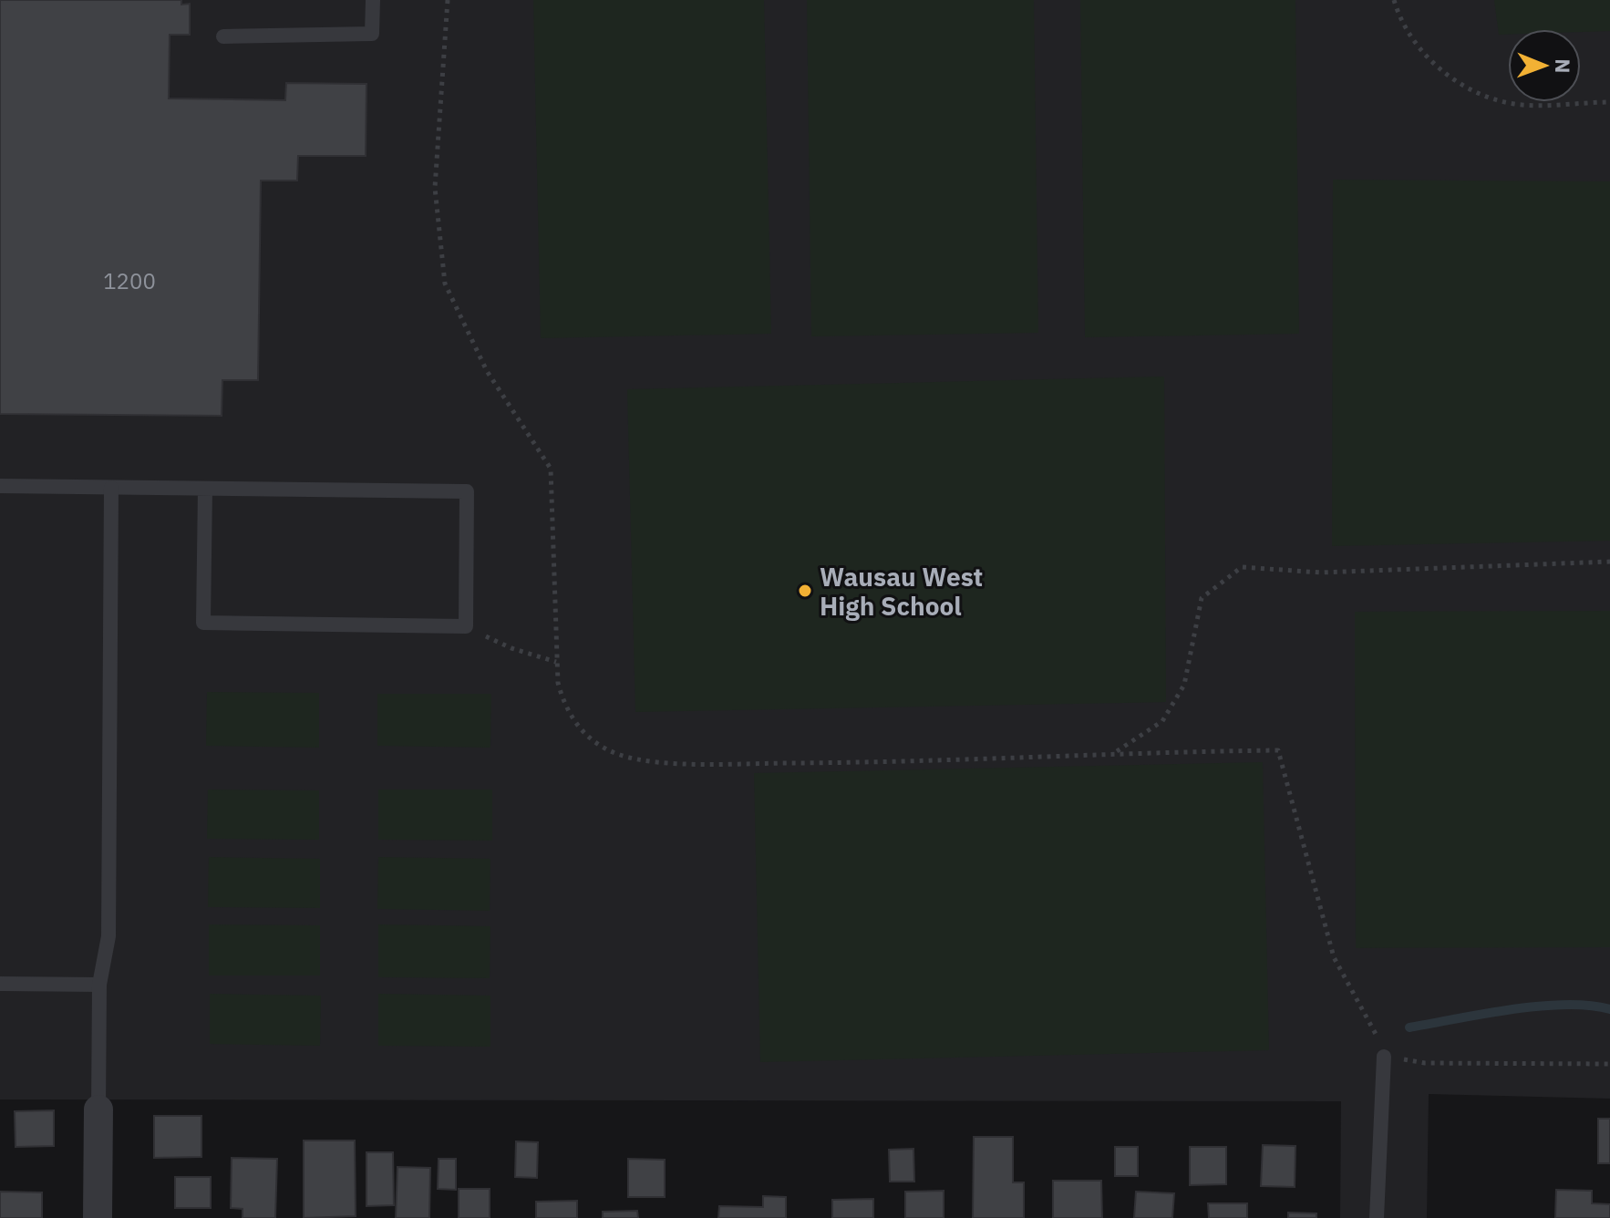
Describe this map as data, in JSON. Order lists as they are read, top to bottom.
{
  "places": ["Wausau West High School"],
  "house_numbers": ["1200"],
  "north": "right"
}
